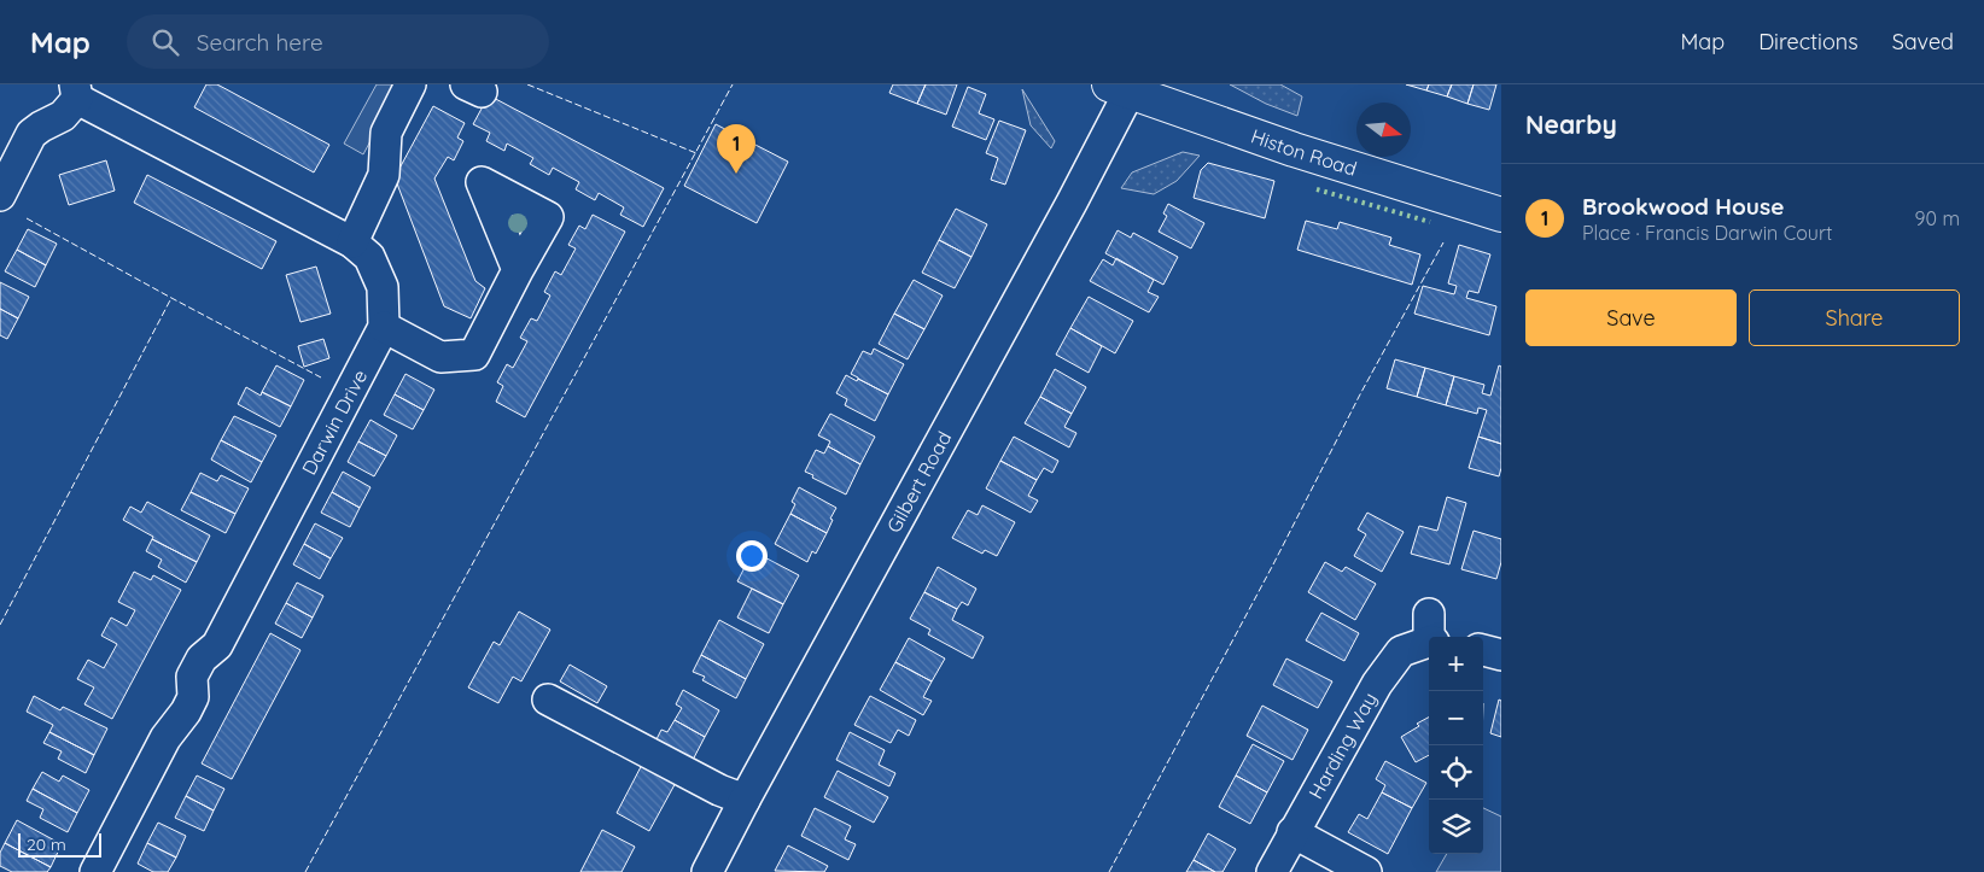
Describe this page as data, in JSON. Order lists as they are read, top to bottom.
{
  "streets": {
    "main road": ["Histon Road"],
    "street": ["Darwin Drive", "Gilbert Road", "Harding Way"]
  },
  "crossings": [
    ["Histon Road", "Gilbert Road"]
  ],
  "scale_bar": "20 m",
  "north": "right",
  "page": {
    "header": "Map",
    "search": "Search here",
    "nav": ["Map", "Directions", "Saved"],
    "heading": "Nearby",
    "pins": "1",
    "list": [
      {
        "mark": "1",
        "name": "Brookwood House",
        "note": "Place · Francis Darwin Court",
        "value": "90 m"
      }
    ],
    "buttons": ["Save", "Share"],
    "map_buttons": ["+", "−"],
    "scale": "20 m"
  }
}
